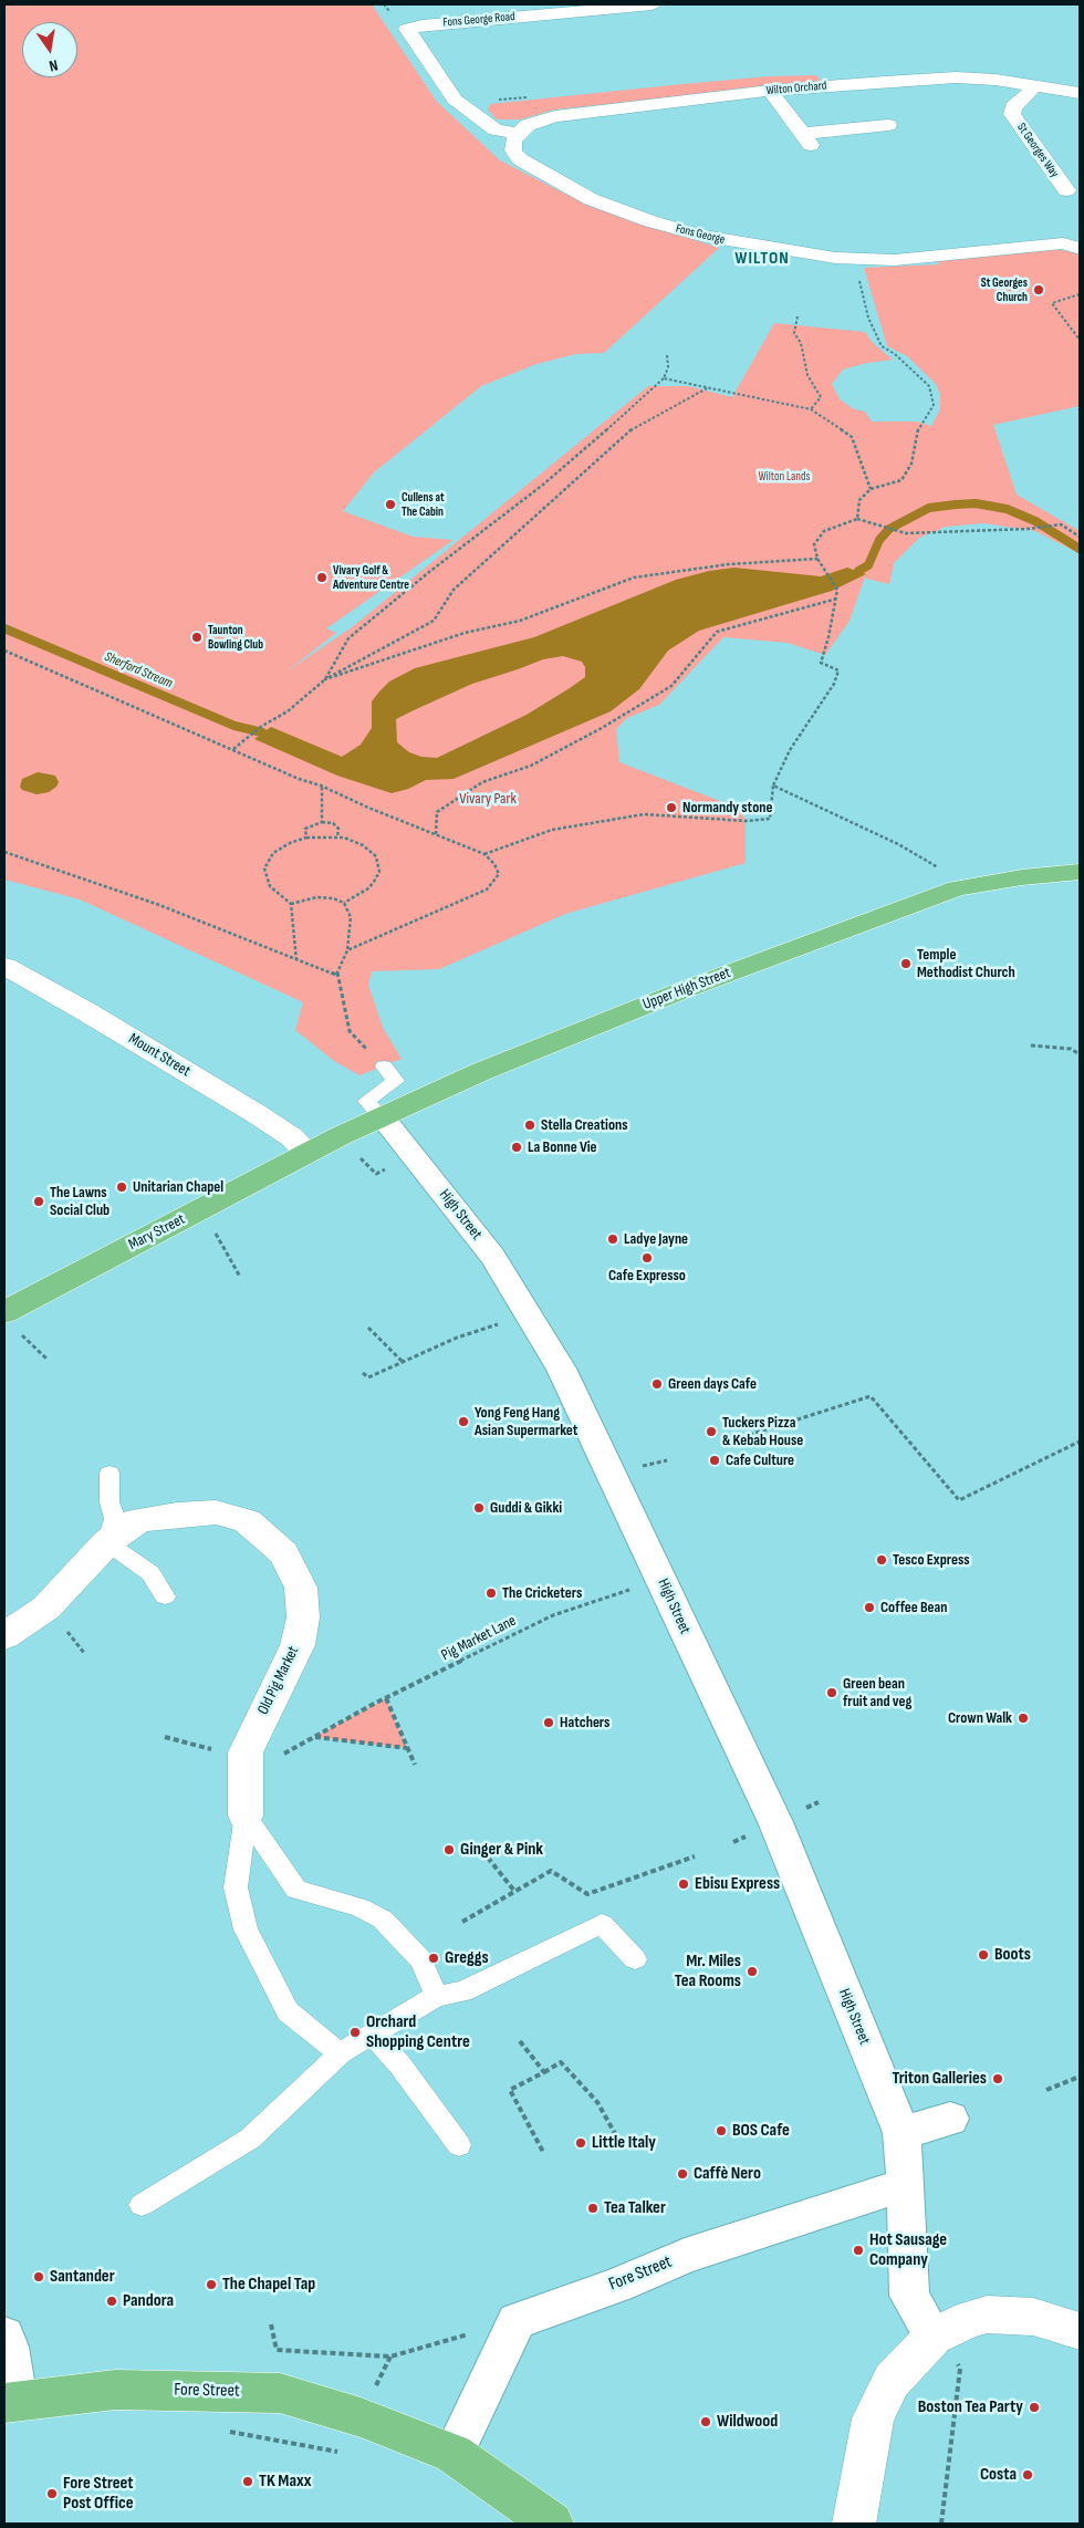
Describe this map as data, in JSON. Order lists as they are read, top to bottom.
{
  "streets": {
    "main road": ["Upper High Street", "Mary Street", "Fore Street"],
    "street": [
      "Fons George Road",
      "Wilton Orchard",
      "St Georges Way",
      "Fons George",
      "Mount Street",
      "High Street",
      "Old Pig Market"
    ],
    "path": ["Pig Market Lane"]
  },
  "crossings": [
    ["Fons George Road", "Wilton Orchard"],
    ["Fons George Road", "Fons George"],
    ["Wilton Orchard", "St Georges Way"],
    ["Wilton Orchard", "Fons George"],
    ["Upper High Street", "Mount Street"],
    ["Upper High Street", "High Street"],
    ["Upper High Street", "Mary Street"],
    ["Mount Street", "Mary Street"],
    ["High Street", "Pig Market Lane"]
  ],
  "districts": ["WILTON"],
  "water": ["Sherford Stream"],
  "parks": ["Wilton Lands", "Vivary Park"],
  "places": [
    "St Georges Church",
    "Cullens at The Cabin",
    "Vivary Golf & Adventure Centre",
    "Taunton Bowling Club",
    "Normandy stone",
    "Temple Methodist Church",
    "Stella Creations",
    "La Bonne Vie",
    "Unitarian Chapel",
    "The Lawns Social Club",
    "Ladye Jayne",
    "Cafe Expresso",
    "Green days Cafe",
    "Yong Feng Hang Asian Supermarket",
    "Tuckers Pizza & Kebab House",
    "Cafe Culture",
    "Guddi & Gikki",
    "Tesco Express",
    "The Cricketers",
    "Coffee Bean",
    "Green bean fruit and veg",
    "Crown Walk",
    "Hatchers",
    "Ginger & Pink",
    "Ebisu Express",
    "Boots",
    "Greggs",
    "Mr. Miles Tea Rooms",
    "Orchard Shopping Centre",
    "Triton Galleries",
    "BOS Cafe",
    "Little Italy",
    "Caffè Nero",
    "Tea Talker",
    "Hot Sausage Company",
    "Santander",
    "The Chapel Tap",
    "Pandora",
    "Boston Tea Party",
    "Wildwood",
    "Costa",
    "TK Maxx",
    "Fore Street Post Office"
  ],
  "north": "bottom"
}
